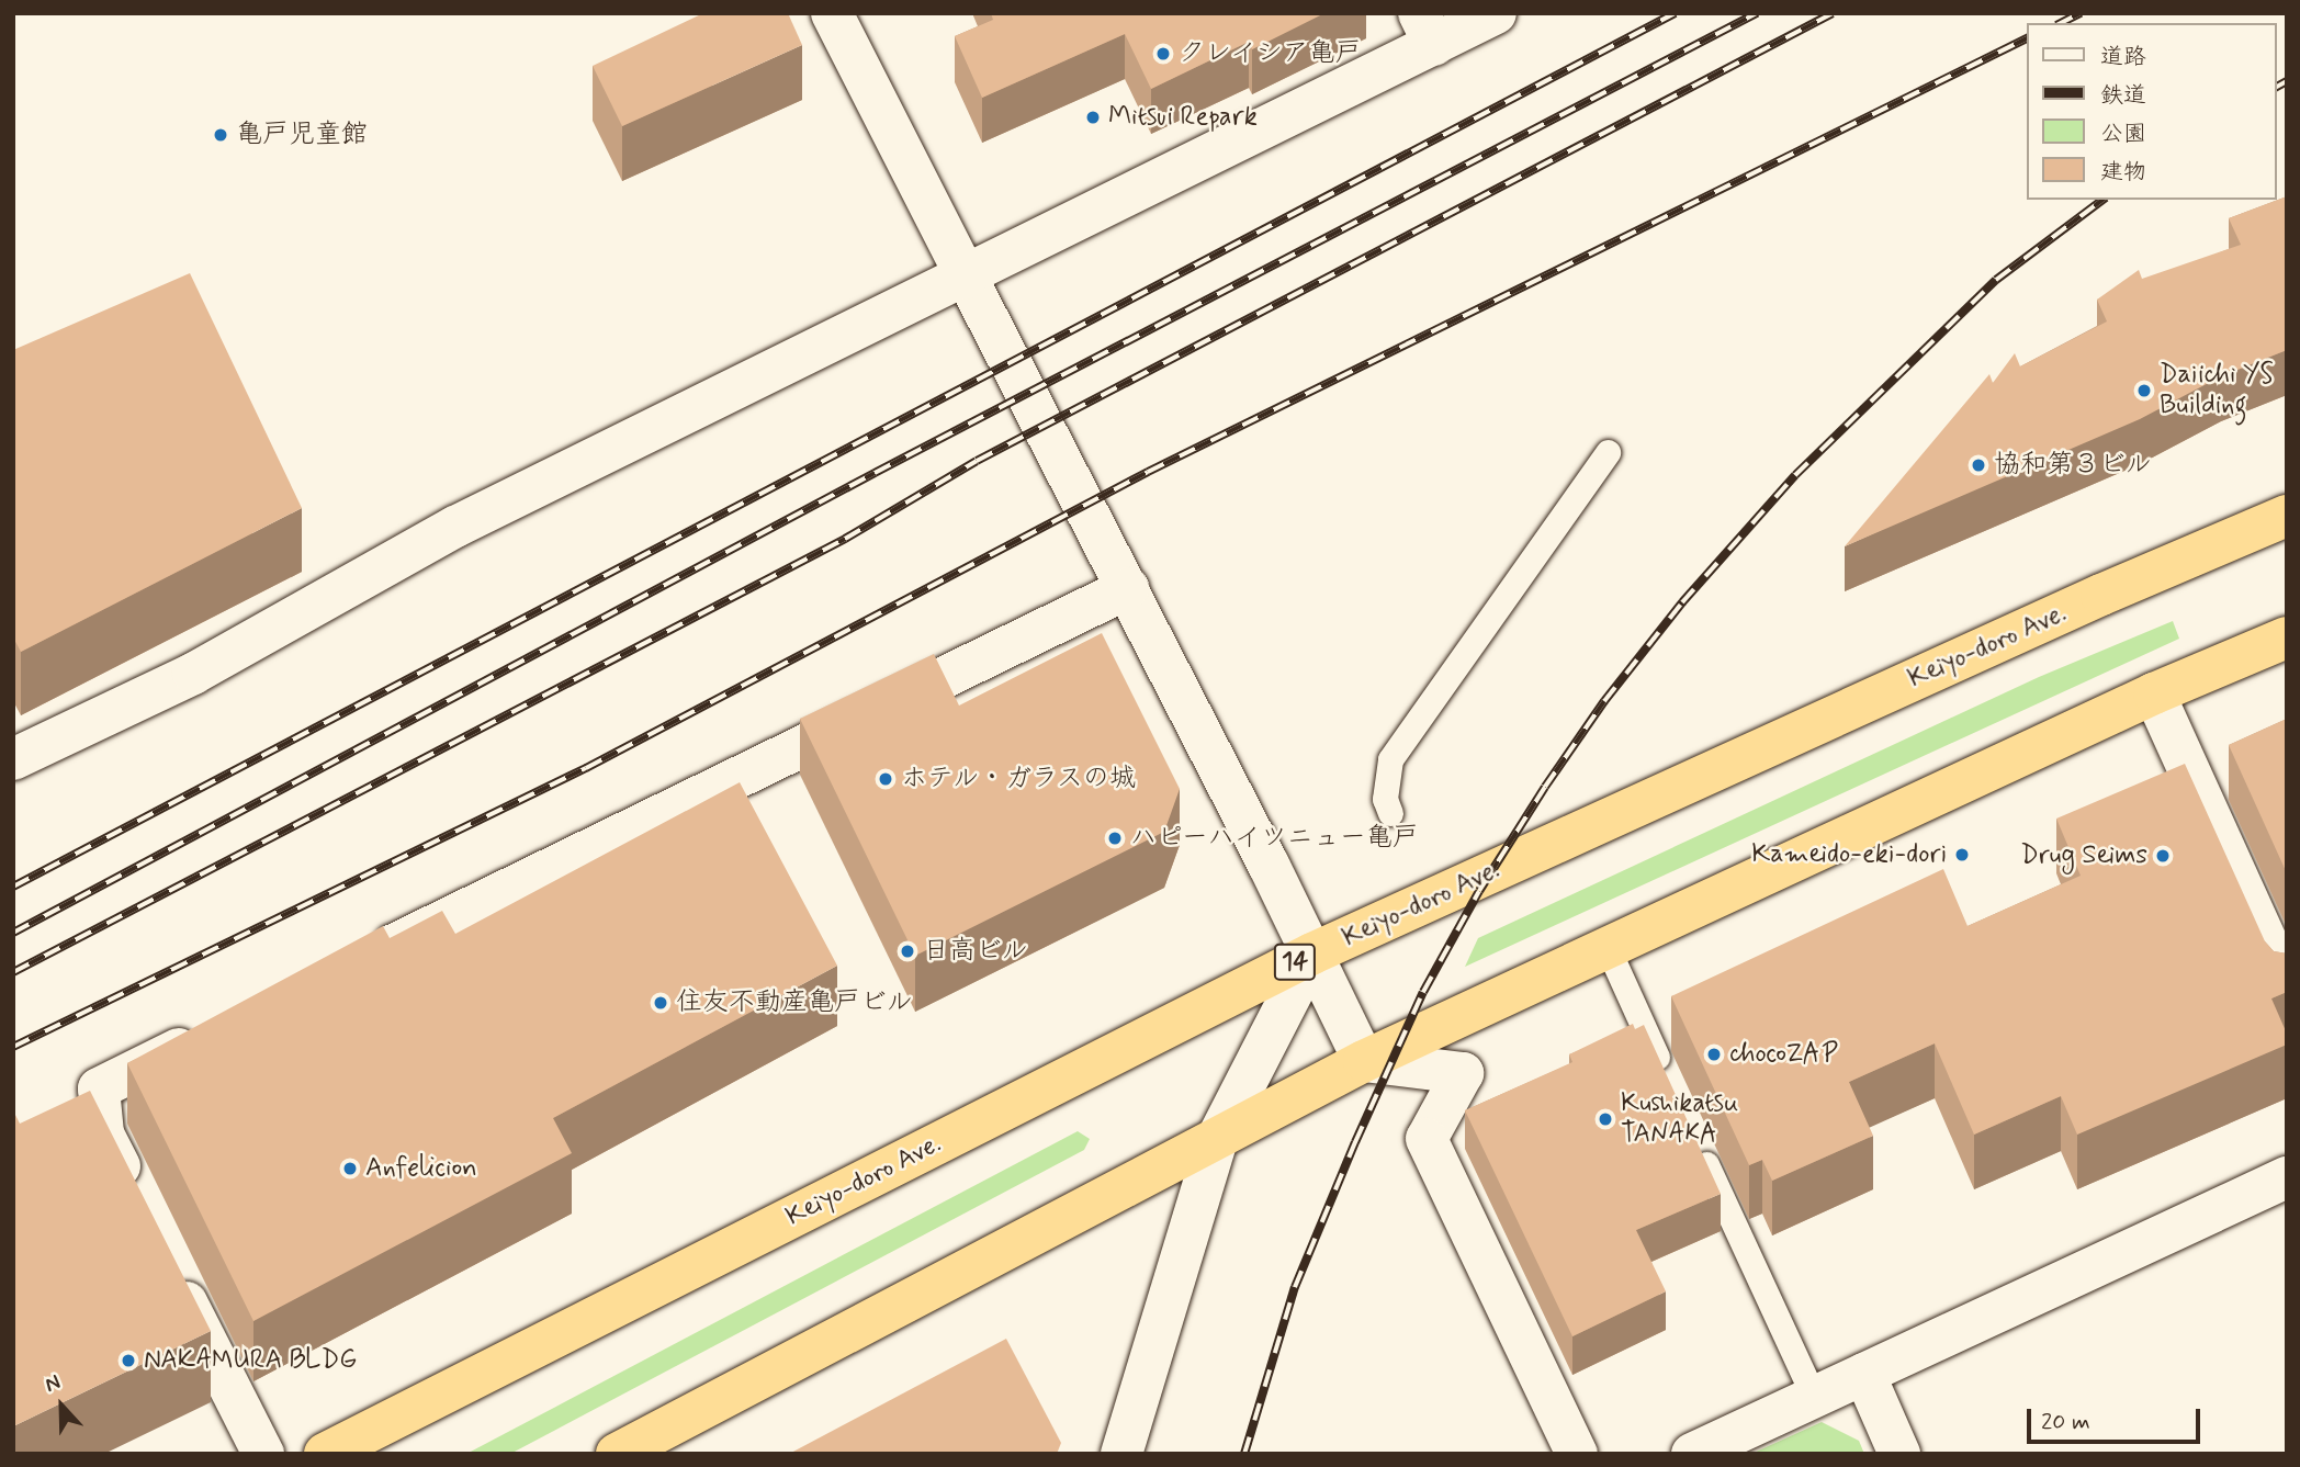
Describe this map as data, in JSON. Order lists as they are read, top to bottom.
{
  "streets": {
    "highway": ["Keiyo-doro Ave.", "14"]
  },
  "places": [
    "クレイシア亀戸",
    "Mitsui Repark",
    "亀戸児童館",
    "Daiichi YS Building",
    "協和第３ビル",
    "ホテル・ガラスの城",
    "ハピーハイツニュー亀戸",
    "Kameido-eki-dori",
    "Drug Seims",
    "日高ビル",
    "住友不動産亀戸ビル",
    "chocoZAP",
    "Kushikatsu TANAKA",
    "Anfelicion",
    "NAKAMURA BLDG"
  ],
  "legend": [
    "道路",
    "鉄道",
    "公園",
    "建物"
  ],
  "scale_bar": "20 m",
  "north": "top"
}
